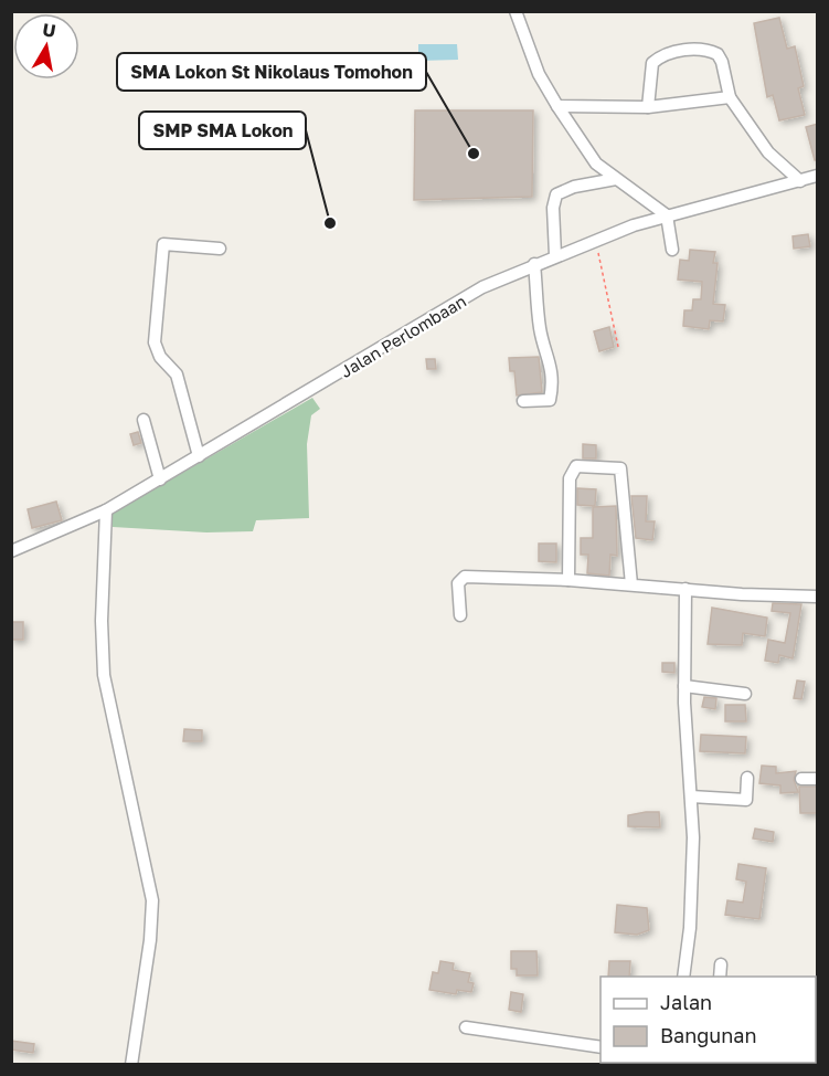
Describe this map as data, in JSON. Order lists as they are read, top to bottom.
{
  "streets": {
    "street": ["Jalan Perlombaan"]
  },
  "places": ["SMA Lokon St Nikolaus Tomohon", "SMP SMA Lokon"],
  "legend": ["Jalan", "Bangunan"],
  "north": "top"
}
